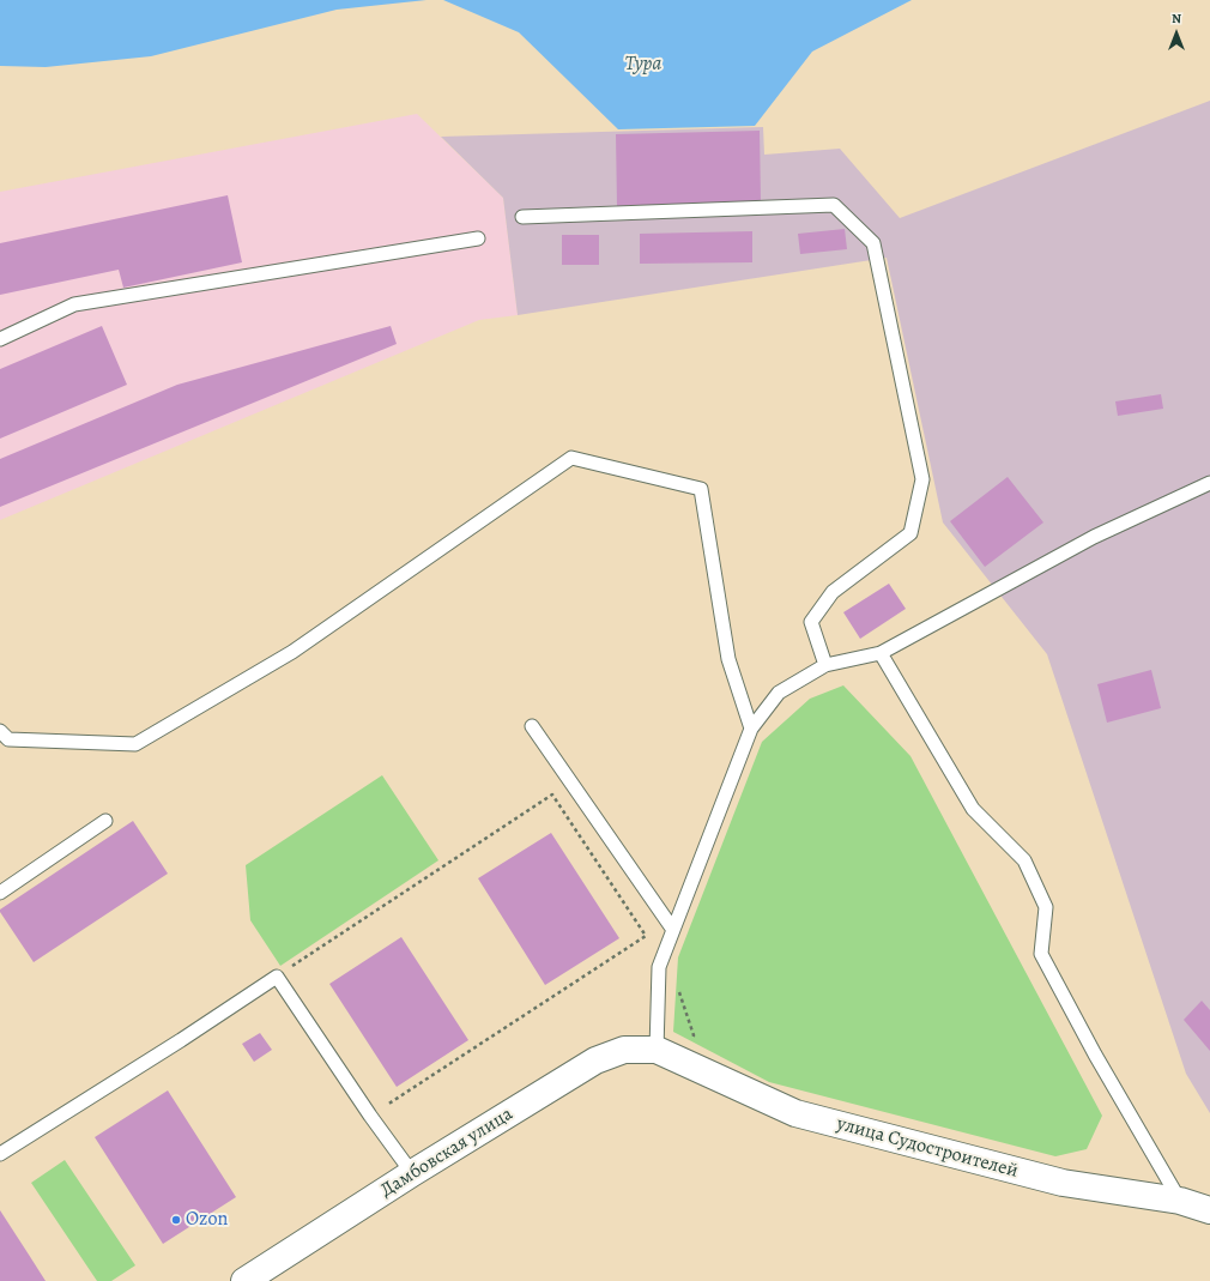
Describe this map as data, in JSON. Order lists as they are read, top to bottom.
{
  "streets": {
    "street": ["улица Судостроителей", "Дамбовская улица"]
  },
  "crossings": [
    ["улица Судостроителей", "Дамбовская улица"]
  ],
  "water": ["Тура"],
  "places": ["Ozon"],
  "north": "top"
}
